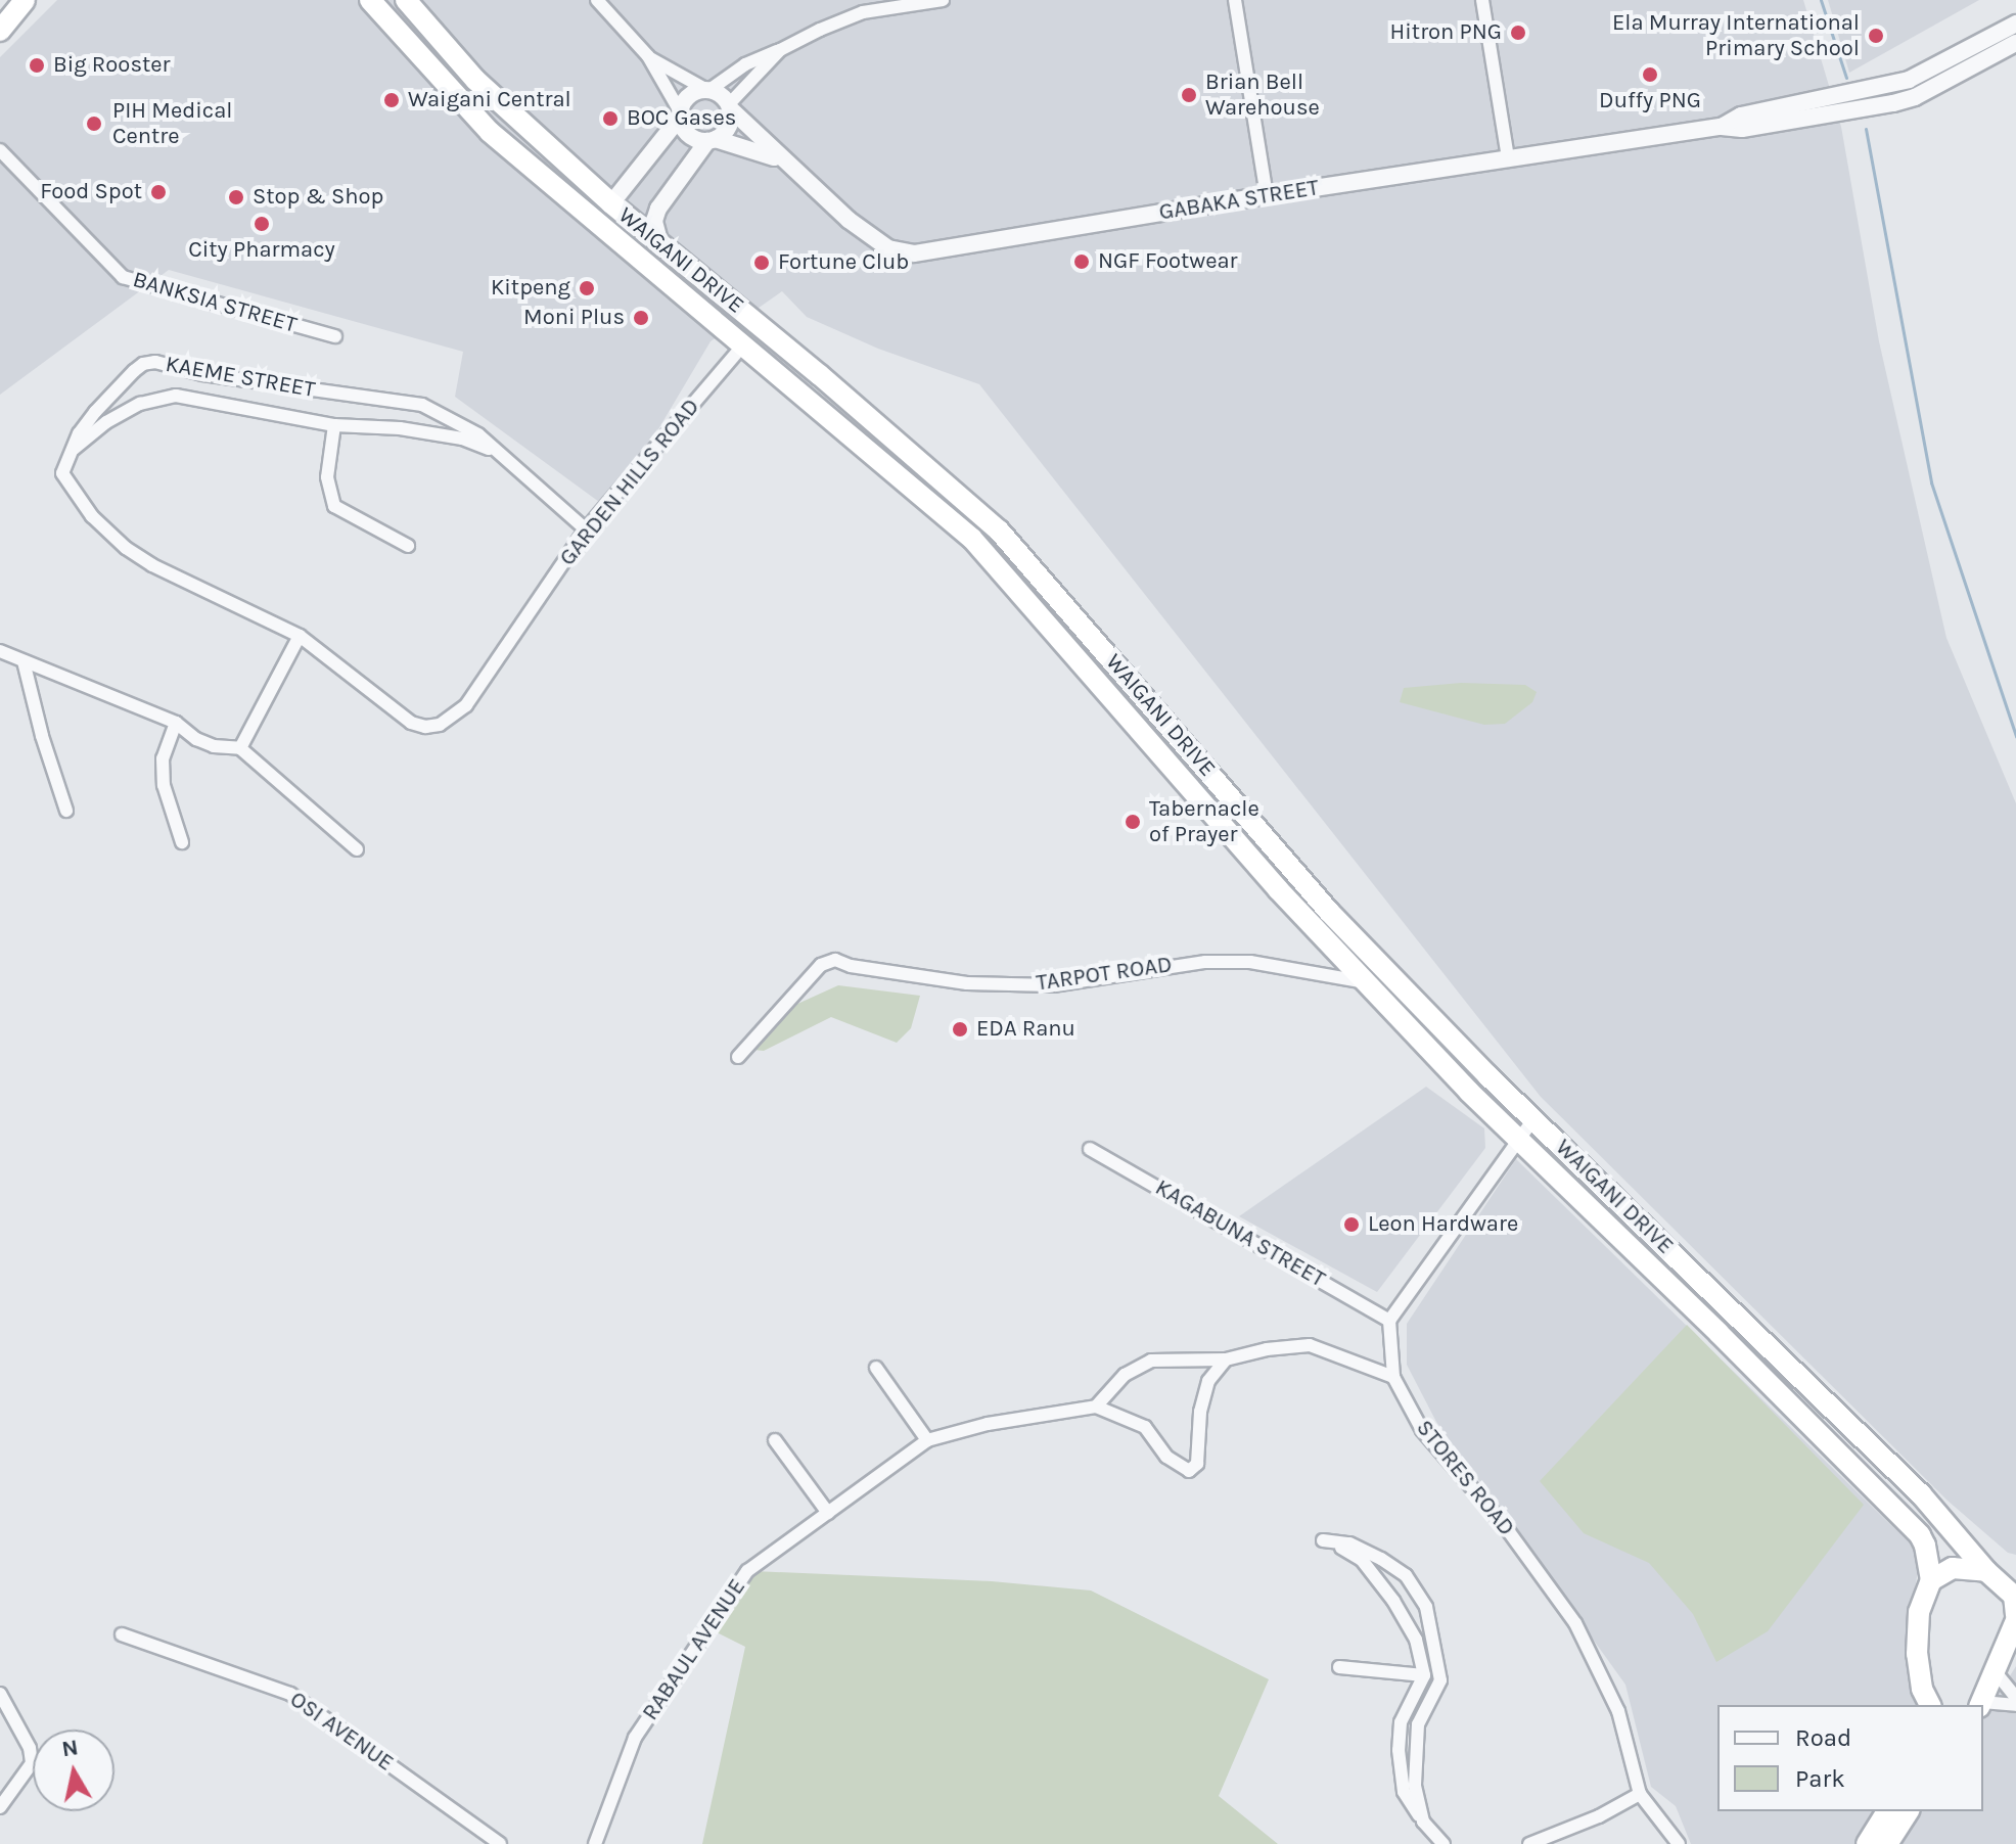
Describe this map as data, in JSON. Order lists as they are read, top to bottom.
{
  "streets": {
    "highway": ["WAIGANI DRIVE"],
    "street": [
      "GABAKA STREET",
      "BANKSIA STREET",
      "KAEME STREET",
      "GARDEN HILLS ROAD",
      "TARPOT ROAD",
      "KAGABUNA STREET",
      "STORES ROAD",
      "RABAUL AVENUE",
      "OSI AVENUE"
    ]
  },
  "crossings": [
    ["WAIGANI DRIVE", "GARDEN HILLS ROAD"],
    ["WAIGANI DRIVE", "TARPOT ROAD"],
    ["KAEME STREET", "GARDEN HILLS ROAD"],
    ["KAGABUNA STREET", "STORES ROAD"]
  ],
  "places": [
    "Hitron PNG",
    "Ela Murray International Primary School",
    "Big Rooster",
    "Duffy PNG",
    "Brian Bell Warehouse",
    "Waigani Central",
    "BOC Gases",
    "PIH Medical Centre",
    "Food Spot",
    "Stop & Shop",
    "City Pharmacy",
    "NGF Footwear",
    "Fortune Club",
    "Kitpeng",
    "Moni Plus",
    "Tabernacle of Prayer",
    "EDA Ranu",
    "Leon Hardware"
  ],
  "legend": ["Road", "Park"],
  "north": "top"
}
